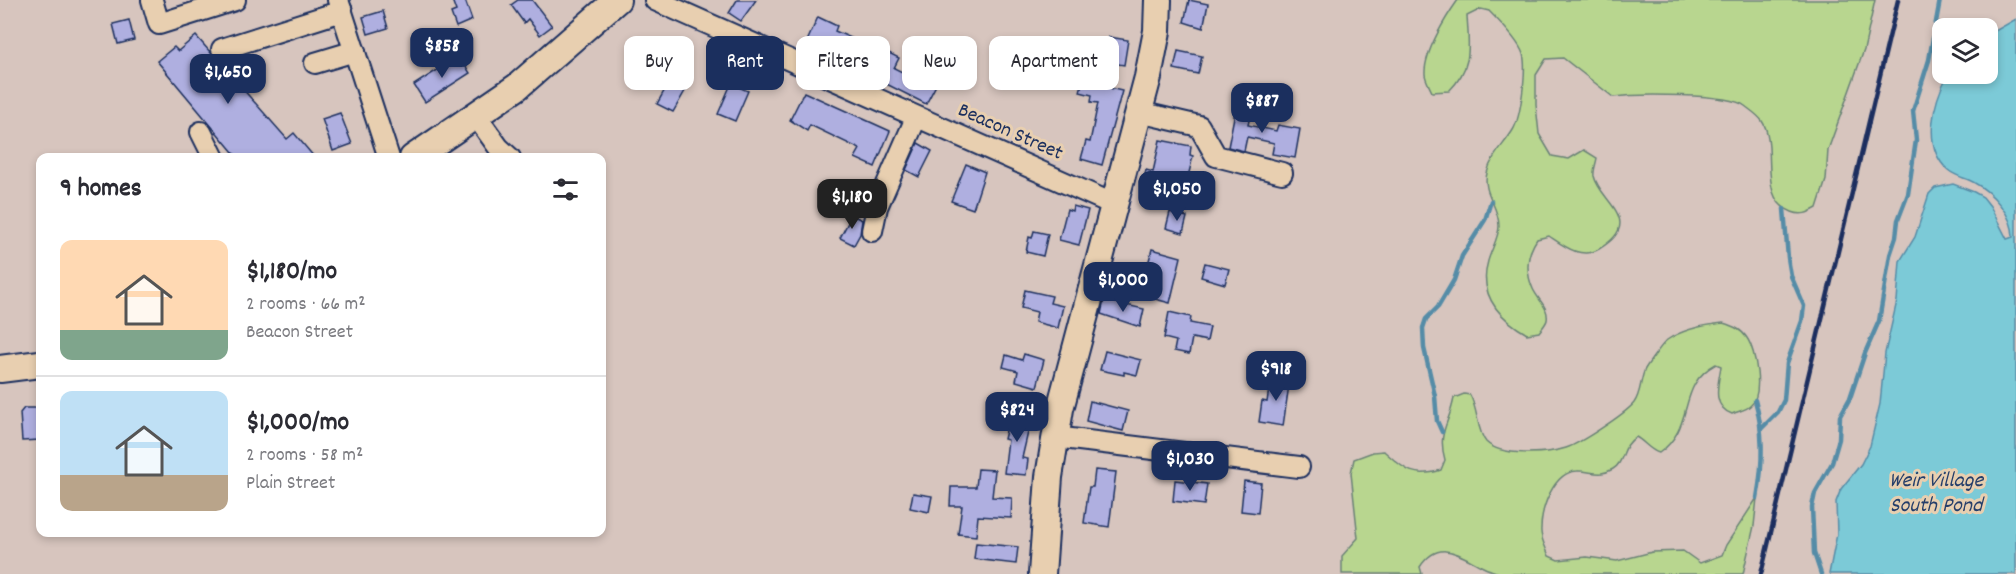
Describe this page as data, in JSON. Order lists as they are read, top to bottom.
{
  "streets": {
    "street": ["Beacon Street"]
  },
  "water": ["Weir Village South Pond"],
  "page": {
    "price": [
      "$858",
      "$1,650",
      "$887",
      "$1,050",
      "$1,180",
      "$1,000",
      "$918",
      "$824",
      "$1,030"
    ],
    "chip": [
      "Buy",
      "Rent",
      "Filters",
      "New",
      "Apartment"
    ],
    "heading": "9 homes",
    "list": [
      {
        "name": "$1,180/mo",
        "note": "2 rooms · 66 m² · Beacon Street"
      },
      {
        "name": "$1,000/mo",
        "note": "2 rooms · 58 m² · Plain Street"
      }
    ]
  }
}
